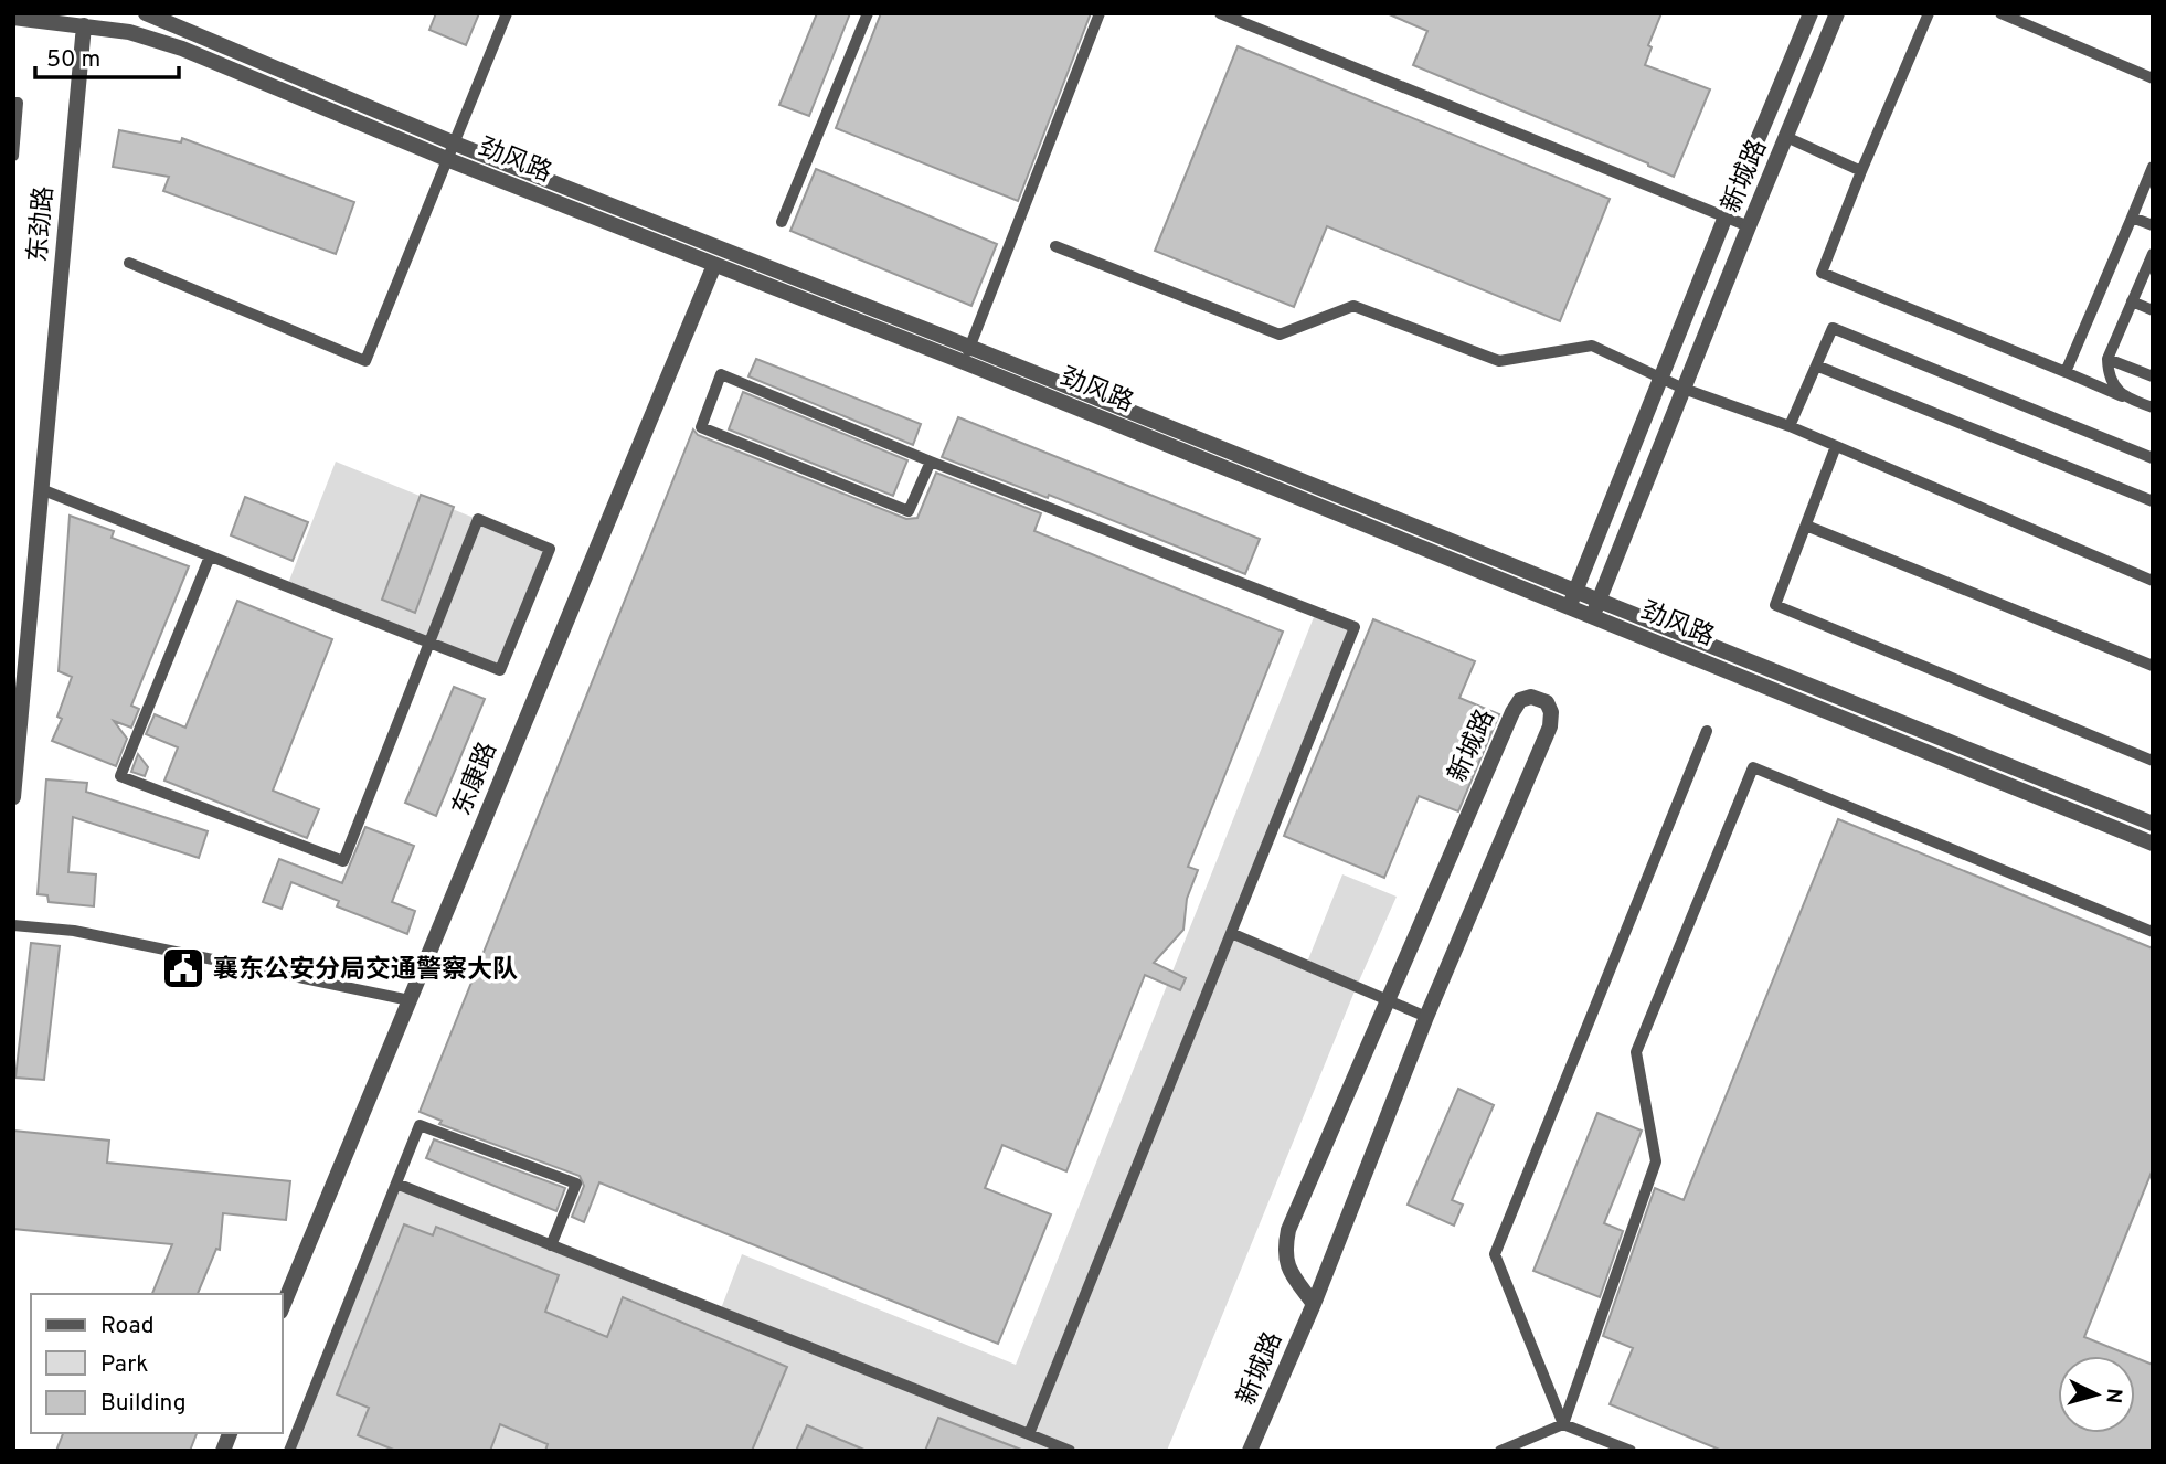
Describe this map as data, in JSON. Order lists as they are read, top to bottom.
{
  "streets": {
    "street": [
      "劲风路",
      "新城路",
      "东劲路",
      "东康路"
    ]
  },
  "crossings": [
    ["劲风路", "新城路"],
    ["劲风路", "东劲路"],
    ["劲风路", "东康路"]
  ],
  "places": {
    "public building": ["襄东公安分局交通警察大队"]
  },
  "legend": ["Road", "Park", "Building"],
  "scale_bar": "50 m",
  "north": "right"
}
